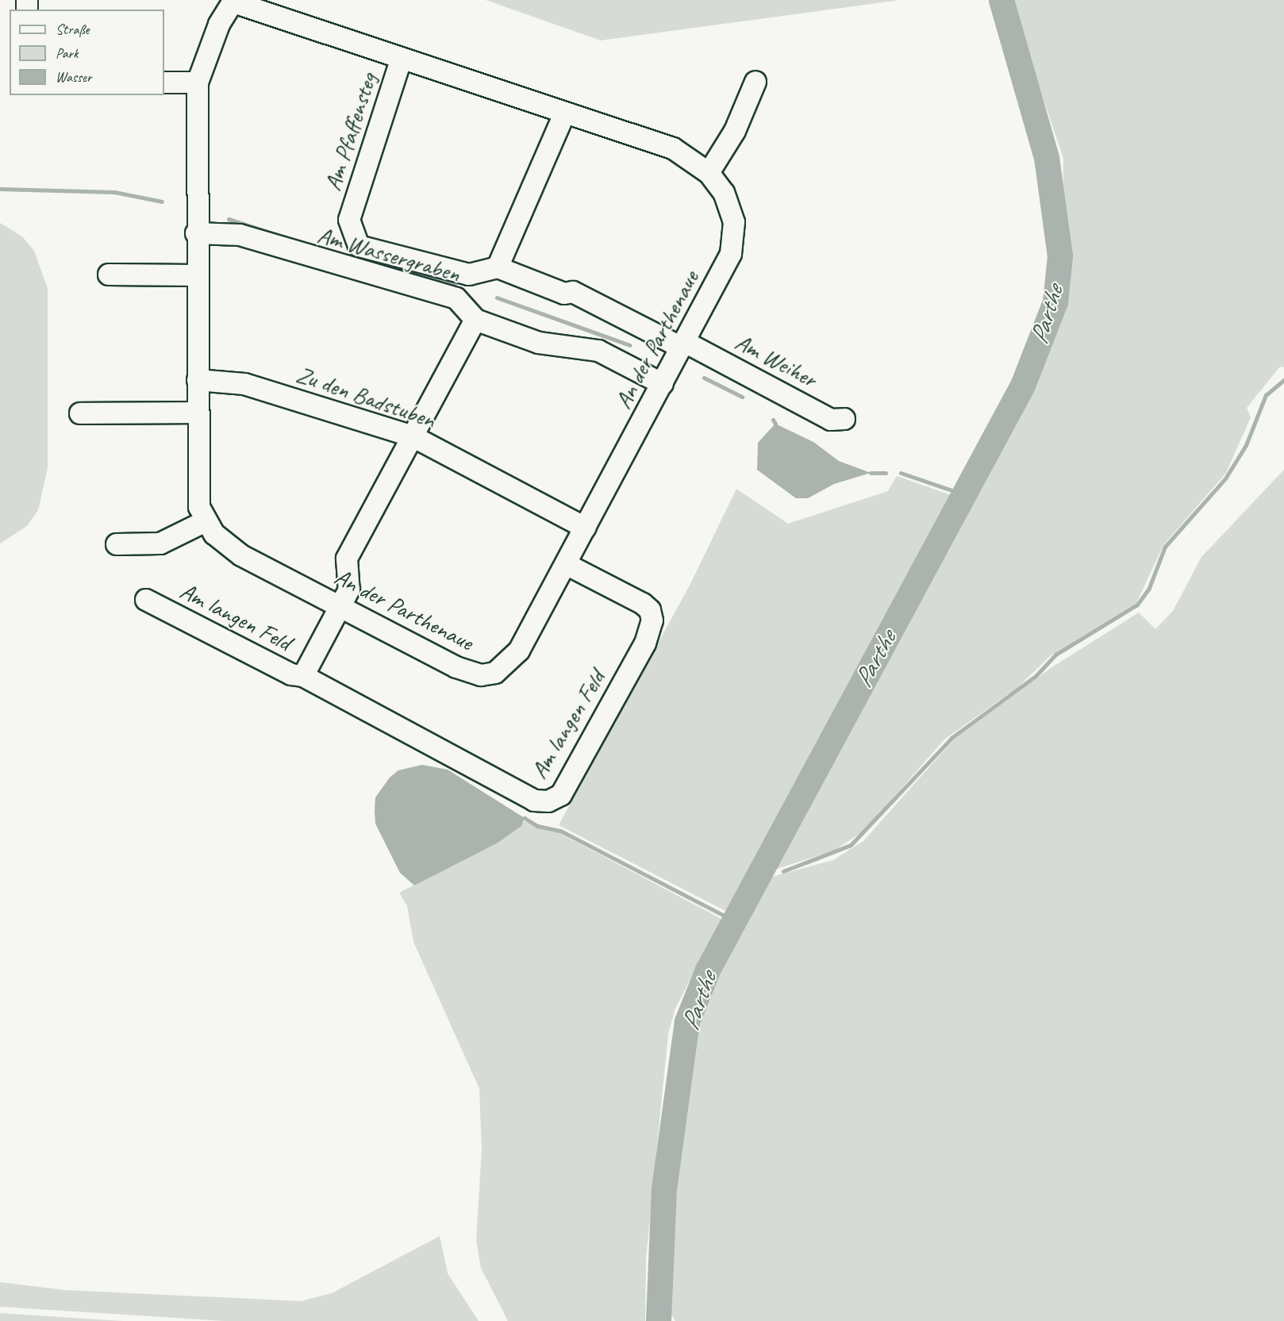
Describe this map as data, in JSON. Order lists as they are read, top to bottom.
{
  "streets": {
    "street": [
      "Am Pfaffensteg",
      "Am Wassergraben",
      "An der Parthenaue",
      "Am Weiher",
      "Zu den Badstuben",
      "Am langen Feld"
    ]
  },
  "crossings": [
    ["Am Pfaffensteg", "Am Wassergraben"],
    ["Am Pfaffensteg", "An der Parthenaue"],
    ["Am Wassergraben", "An der Parthenaue"],
    ["Am Wassergraben", "Am Weiher"],
    ["Am Wassergraben", "Am langen Feld"],
    ["An der Parthenaue", "Am Weiher"],
    ["An der Parthenaue", "Zu den Badstuben"],
    ["An der Parthenaue", "Am langen Feld"],
    ["Zu den Badstuben", "Am langen Feld"]
  ],
  "water": ["Parthe"],
  "legend": ["Straße", "Park", "Wasser"]
}
